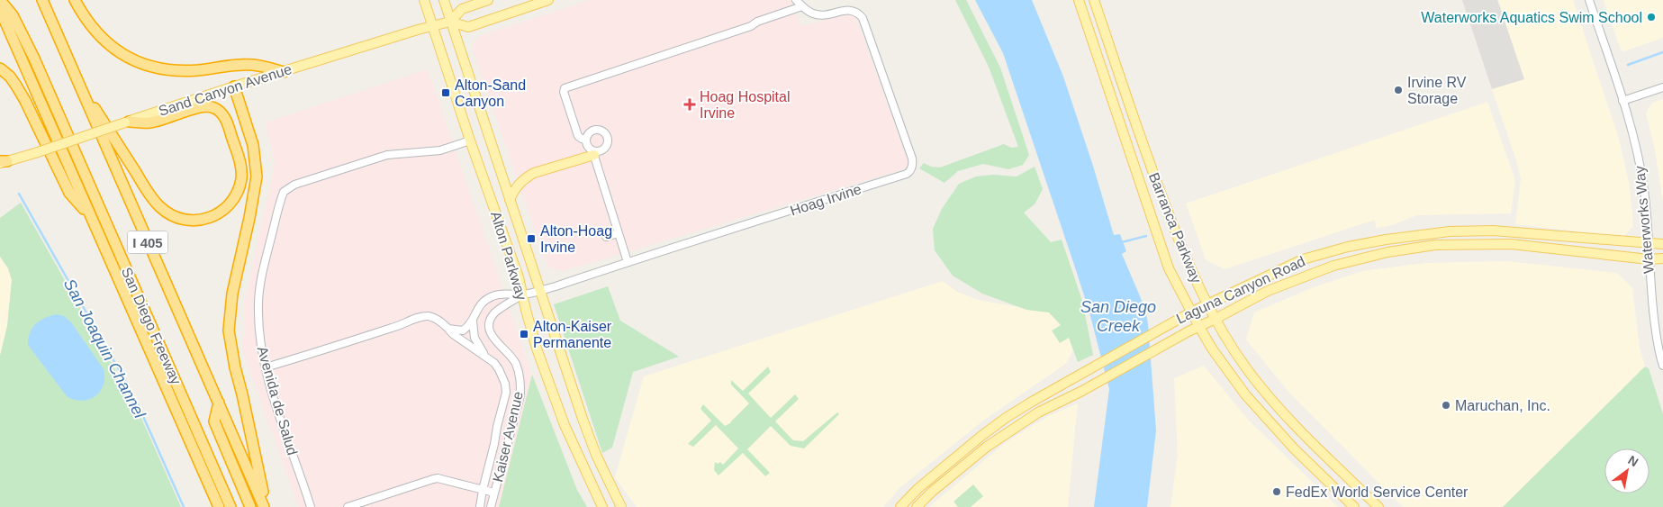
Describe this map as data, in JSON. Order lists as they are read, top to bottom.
{
  "streets": {
    "highway": ["I 405", "San Diego Freeway"],
    "main road": [
      "Sand Canyon Avenue",
      "Barranca Parkway",
      "Alton Parkway",
      "Laguna Canyon Road"
    ],
    "street": [
      "Hoag Irvine",
      "Waterworks Way",
      "Avenida de Salud",
      "Kaiser Avenue"
    ]
  },
  "crossings": [
    ["Sand Canyon Avenue", "Alton Parkway"],
    ["Hoag Irvine", "Alton Parkway"],
    ["Hoag Irvine", "Kaiser Avenue"],
    ["Waterworks Way", "Laguna Canyon Road"],
    ["Barranca Parkway", "Laguna Canyon Road"],
    ["Alton Parkway", "Avenida de Salud"],
    ["Alton Parkway", "Kaiser Avenue"],
    ["Avenida de Salud", "Kaiser Avenue"]
  ],
  "water": ["San Diego Creek", "San Joaquin Channel"],
  "places": {
    "other": [
      "Waterworks Aquatics Swim School",
      "Irvine RV Storage",
      "Maruchan, Inc.",
      "FedEx World Service Center"
    ],
    "transit": ["Alton-Sand Canyon", "Alton-Hoag Irvine", "Alton-Kaiser Permanente"],
    "health": ["Hoag Hospital Irvine"]
  },
  "north": "top right"
}
